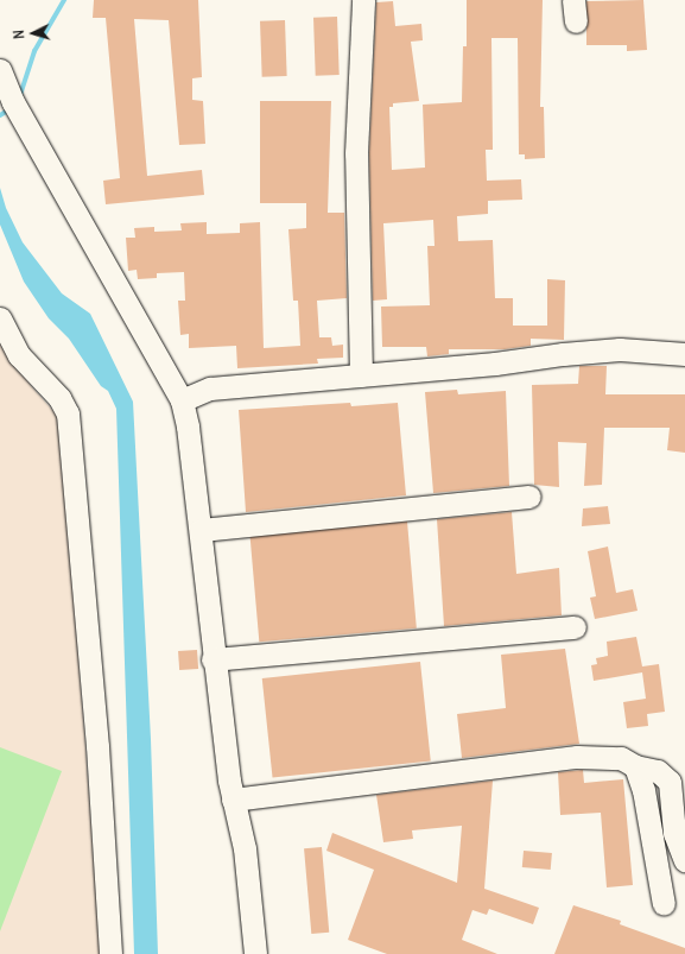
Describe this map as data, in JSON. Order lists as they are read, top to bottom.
{
  "north": "left"
}
